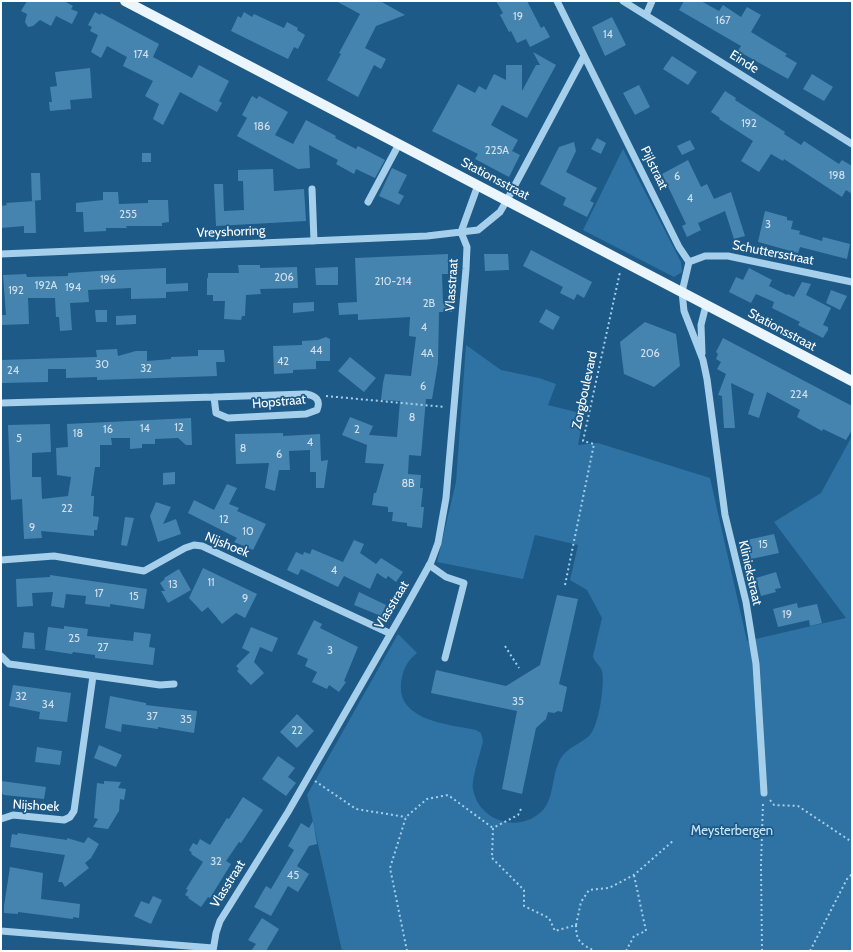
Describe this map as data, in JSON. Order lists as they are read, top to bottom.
{
  "streets": {
    "main road": ["Stationsstraat"],
    "street": [
      "Einde",
      "Pijlstraat",
      "Vreyshorring",
      "Schuttersstraat",
      "Vlasstraat",
      "Hopstraat",
      "Nijshoek",
      "Kliniekstraat"
    ],
    "path": ["Zorgboulevard"]
  },
  "crossings": [
    ["Pijlstraat", "Schuttersstraat"],
    ["Stationsstraat", "Vreyshorring"],
    ["Stationsstraat", "Zorgboulevard"],
    ["Stationsstraat", "Kliniekstraat"],
    ["Vreyshorring", "Vlasstraat"],
    ["Vlasstraat", "Nijshoek"]
  ],
  "parks": ["Meysterbergen"],
  "house_numbers": [
    "19",
    "167",
    "14",
    "174",
    "192",
    "186",
    "225A",
    "198",
    "6",
    "4",
    "255",
    "3",
    "206",
    "196",
    "210-214",
    "192A",
    "194",
    "192",
    "2B",
    "4",
    "44",
    "4A",
    "206",
    "42",
    "30",
    "32",
    "24",
    "6",
    "224",
    "8",
    "12",
    "14",
    "16",
    "2",
    "18",
    "5",
    "4",
    "8",
    "6",
    "8B",
    "22",
    "12",
    "9",
    "10",
    "15",
    "4",
    "11",
    "13",
    "17",
    "15",
    "9",
    "19",
    "25",
    "27",
    "3",
    "32",
    "35",
    "34",
    "37",
    "35",
    "22",
    "32",
    "45"
  ]
}
